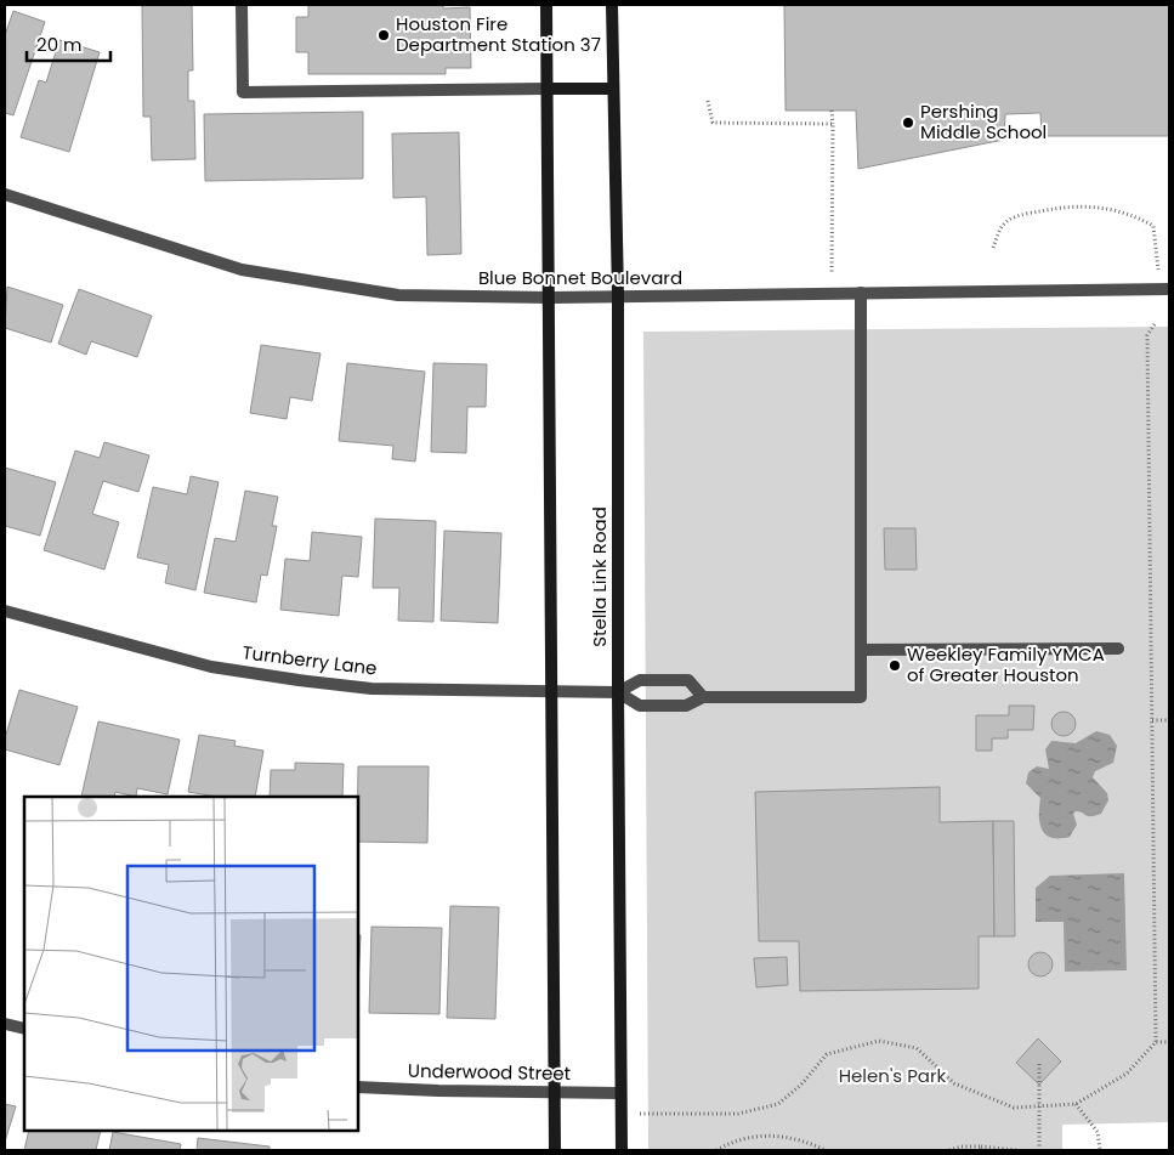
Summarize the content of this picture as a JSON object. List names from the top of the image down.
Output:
{
  "streets": {
    "main road": ["Stella Link Road"],
    "street": ["Blue Bonnet Boulevard", "Turnberry Lane", "Underwood Street"]
  },
  "crossings": [
    ["Blue Bonnet Boulevard", "Stella Link Road"],
    ["Stella Link Road", "Turnberry Lane"],
    ["Stella Link Road", "Underwood Street"]
  ],
  "parks": ["Helen's Park"],
  "places": ["Houston Fire Department Station 37", "Pershing Middle School", "Weekley Family YMCA of Greater Houston"],
  "scale_bar": "20 m"
}
